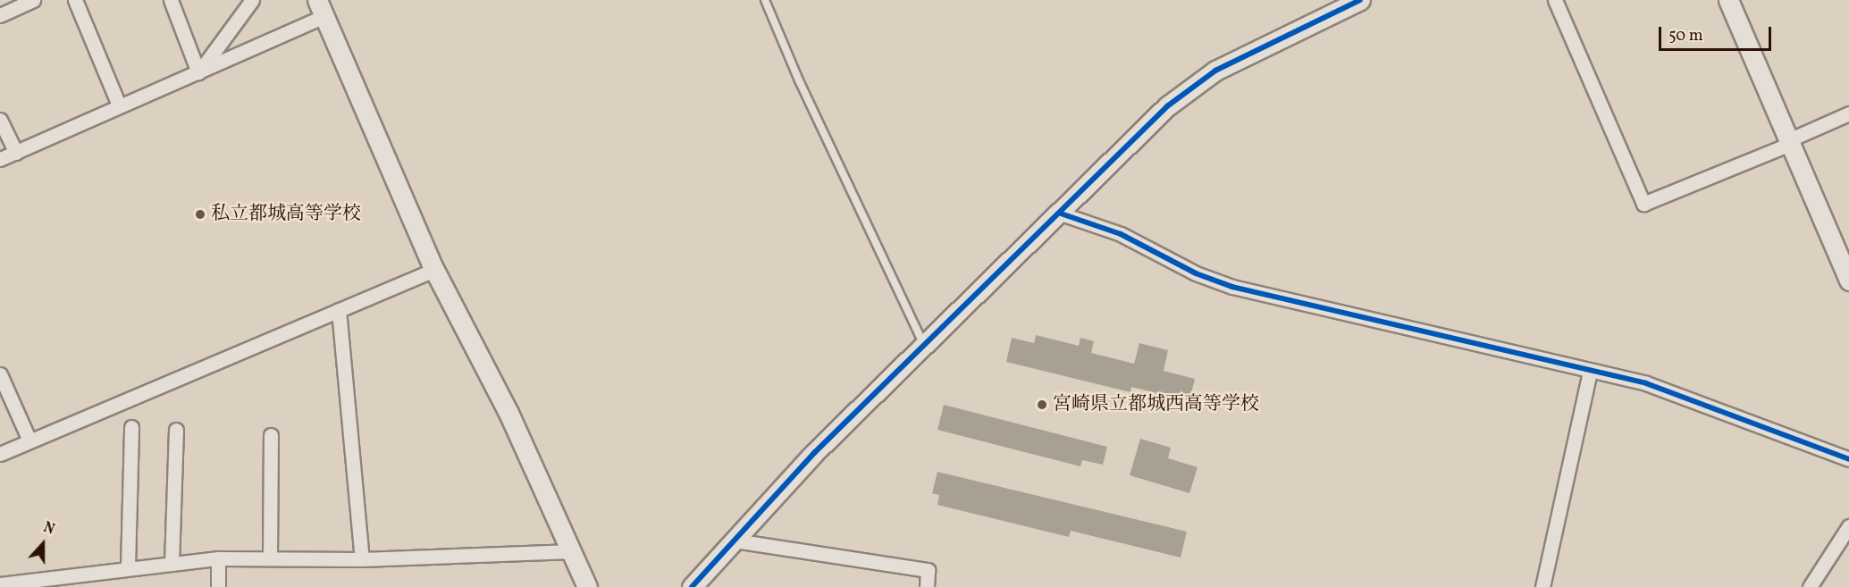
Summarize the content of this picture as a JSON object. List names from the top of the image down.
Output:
{
  "places": ["私立都城高等学校", "宮崎県立都城西高等学校"],
  "scale_bar": "50 m",
  "north": "top"
}
